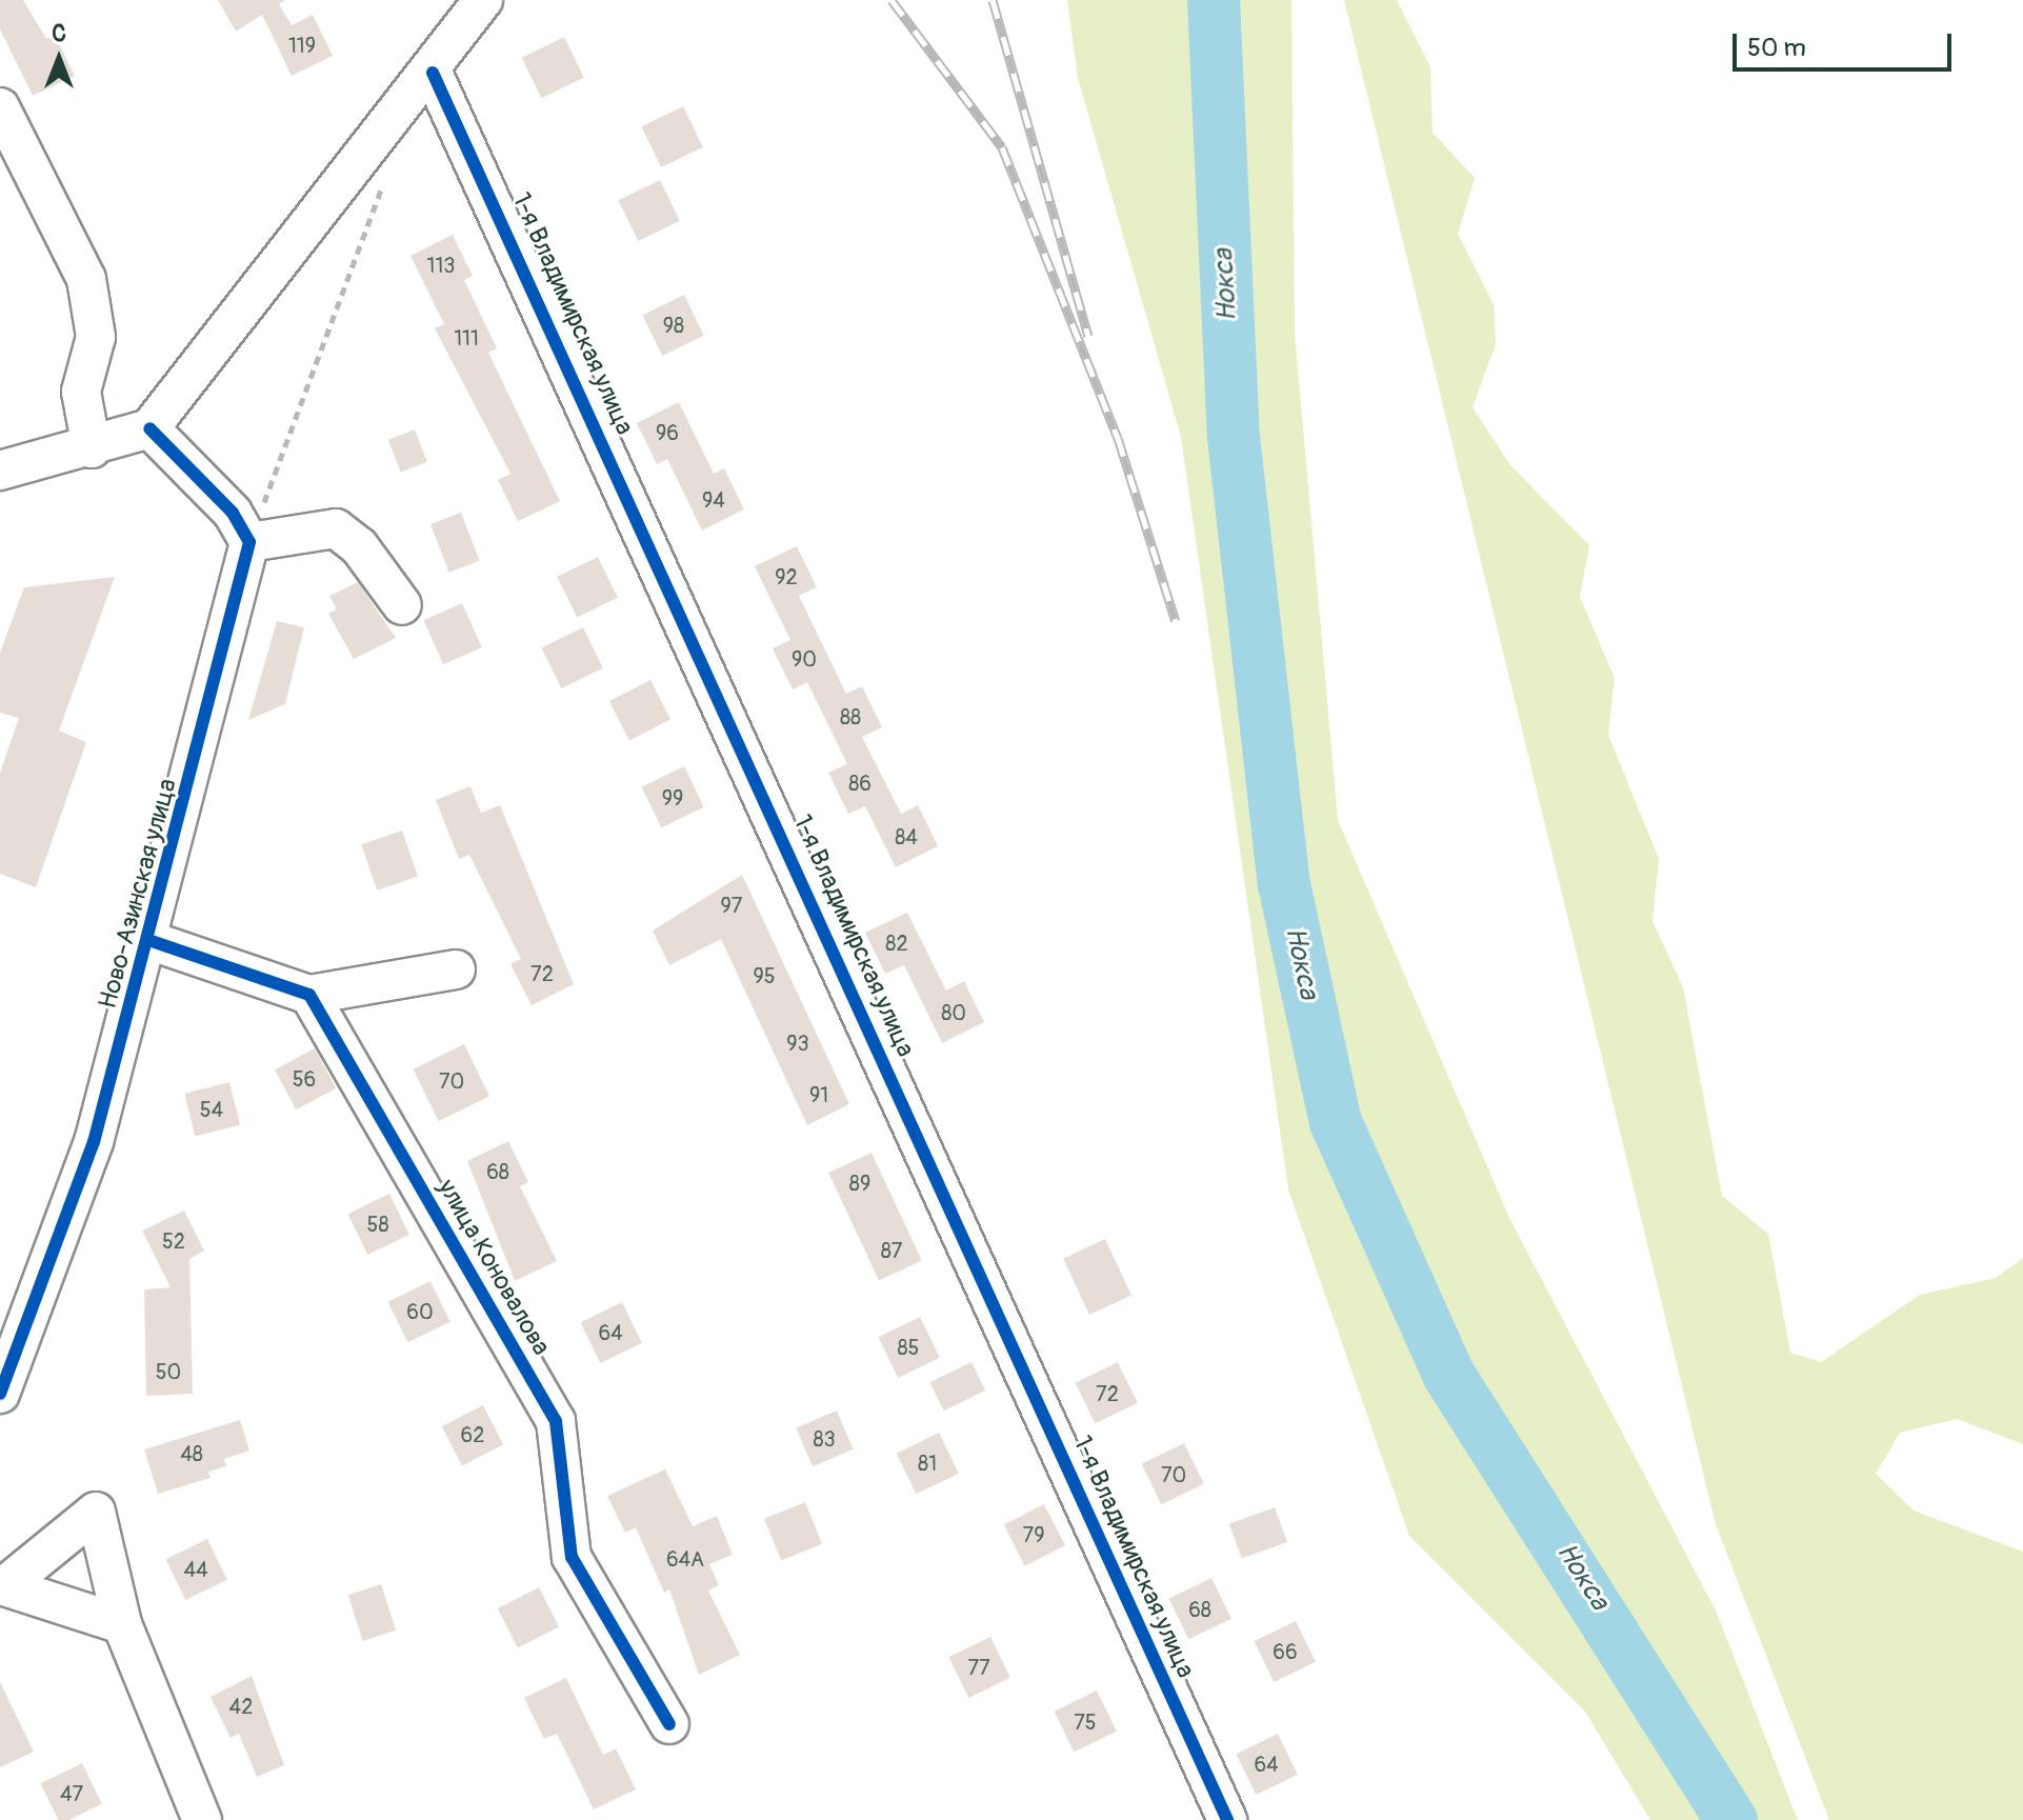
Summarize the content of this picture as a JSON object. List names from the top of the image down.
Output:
{
  "streets": {
    "street": ["1-я Владимирская улица", "Ново-Азинская улица", "улица Коновалова"]
  },
  "water": ["Нокса"],
  "house_numbers": [
    "119",
    "113",
    "98",
    "111",
    "96",
    "94",
    "92",
    "90",
    "88",
    "86",
    "99",
    "84",
    "97",
    "82",
    "72",
    "95",
    "80",
    "93",
    "56",
    "70",
    "91",
    "54",
    "68",
    "89",
    "58",
    "52",
    "87",
    "60",
    "64",
    "85",
    "50",
    "72",
    "62",
    "83",
    "48",
    "81",
    "70",
    "79",
    "64А",
    "44",
    "68",
    "66",
    "77",
    "42",
    "75",
    "64",
    "47"
  ],
  "scale_bar": "50 m",
  "north": "top"
}
